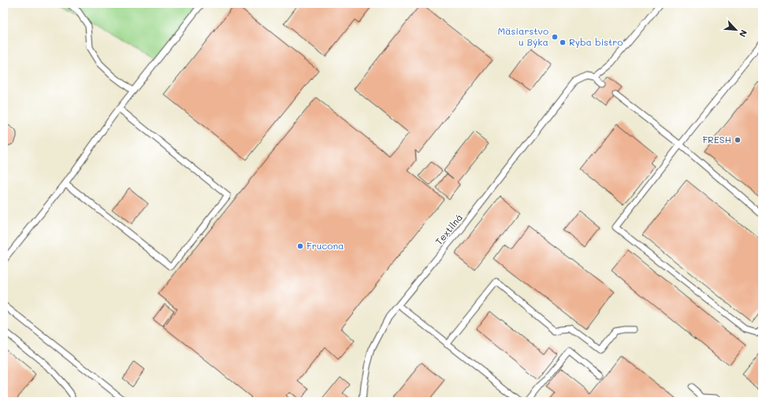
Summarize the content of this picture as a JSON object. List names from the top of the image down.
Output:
{
  "streets": {
    "lane": ["Textilná"]
  },
  "places": [
    "Mäsiarstvo u Býka",
    "Ryba bistro",
    "FRESH",
    "Frucona"
  ],
  "north": "bottom right"
}
